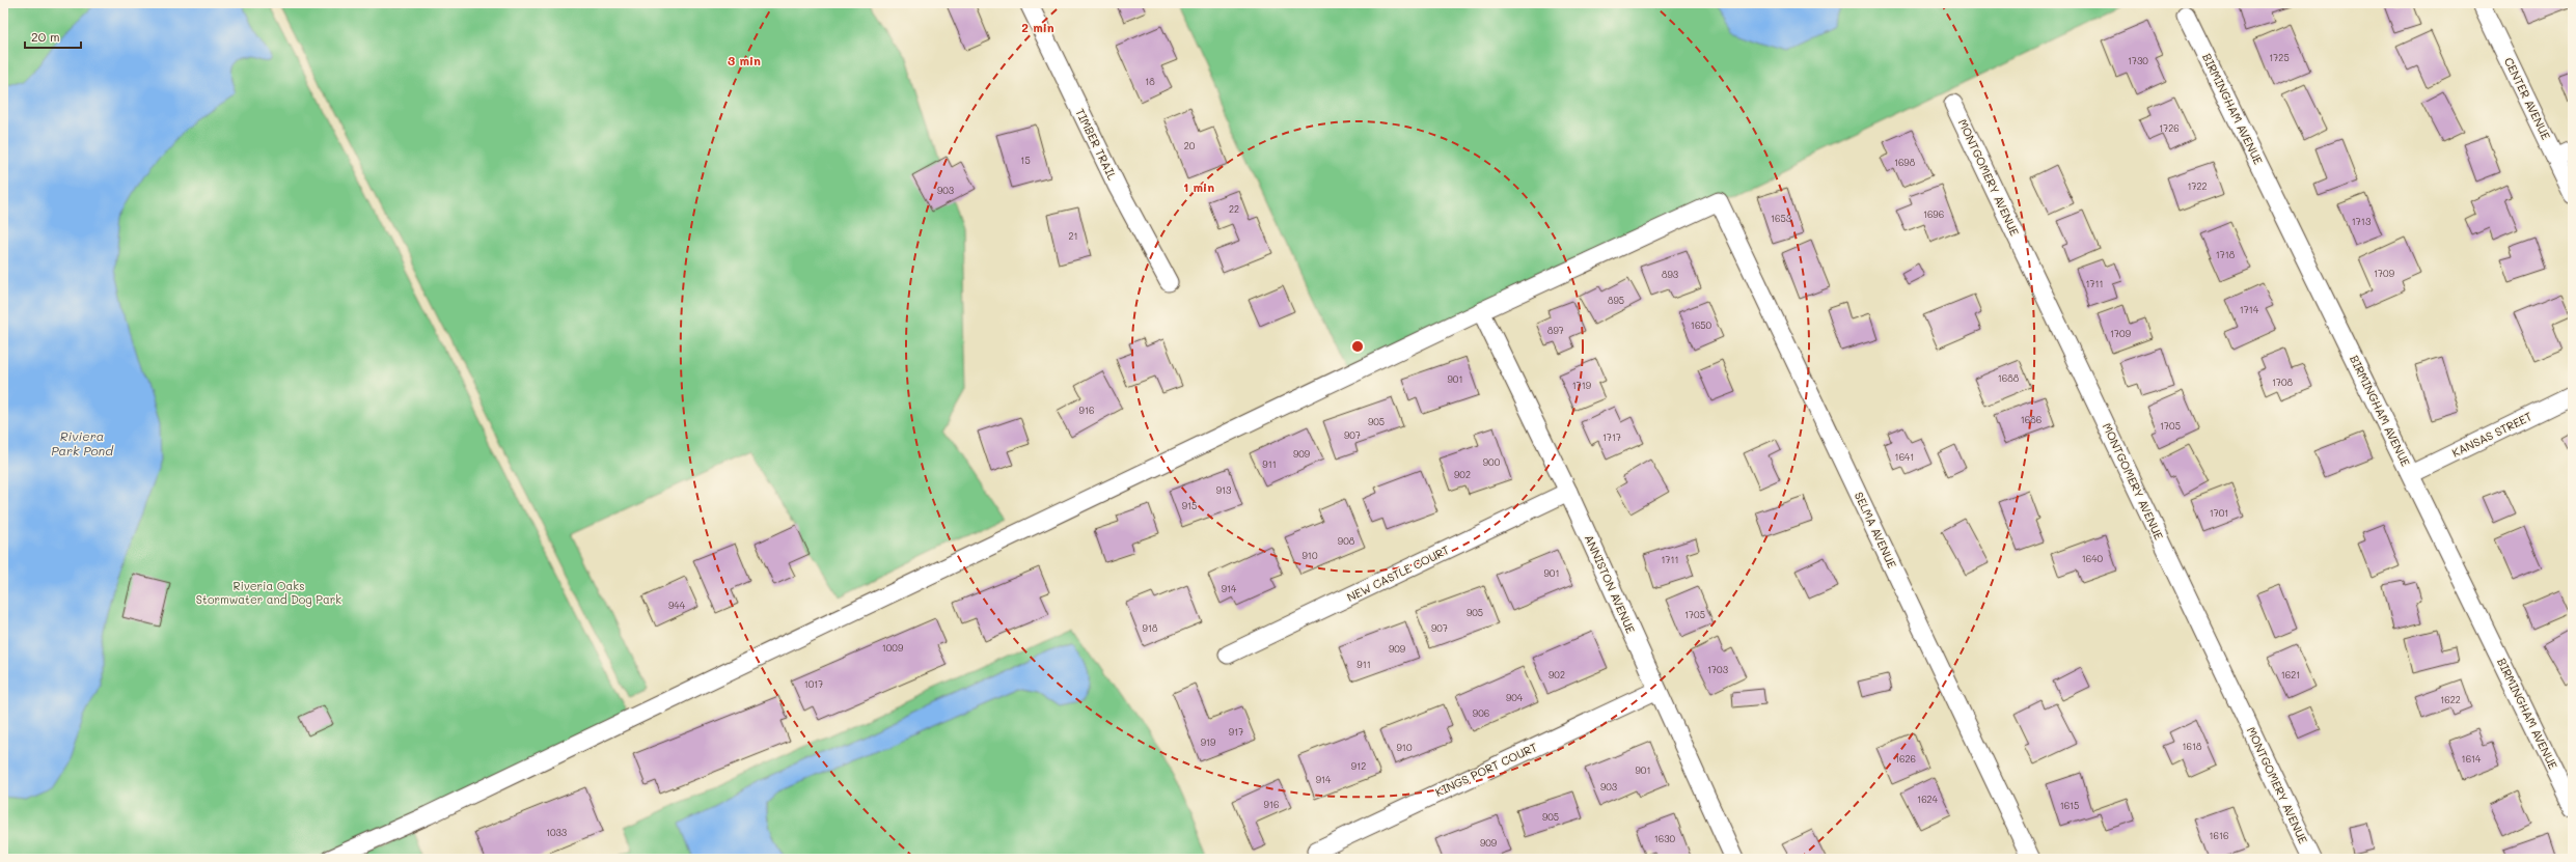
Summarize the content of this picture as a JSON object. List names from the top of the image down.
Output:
{
  "streets": {
    "street": [
      "CENTER AVENUE",
      "BIRMINGHAM AVENUE",
      "TIMBER TRAIL",
      "MONTGOMERY AVENUE",
      "KANSAS STREET",
      "SELMA AVENUE",
      "NEW CASTLE COURT",
      "ANNISTON AVENUE",
      "KINGS PORT COURT"
    ]
  },
  "crossings": [
    ["BIRMINGHAM AVENUE", "KANSAS STREET"],
    ["SELMA AVENUE", "ANNISTON AVENUE"],
    ["NEW CASTLE COURT", "ANNISTON AVENUE"],
    ["ANNISTON AVENUE", "KINGS PORT COURT"]
  ],
  "water": ["Riviera Park Pond"],
  "parks": ["Riveria Oaks Stormwater and Dog Park"],
  "house_numbers": [
    "1725",
    "1730",
    "18",
    "1726",
    "20",
    "15",
    "1698",
    "1722",
    "903",
    "22",
    "1696",
    "1653",
    "1713",
    "21",
    "1718",
    "1709",
    "893",
    "1711",
    "895",
    "1714",
    "1650",
    "897",
    "1709",
    "1688",
    "901",
    "1708",
    "1719",
    "916",
    "1686",
    "905",
    "1705",
    "907",
    "1717",
    "909",
    "1641",
    "900",
    "911",
    "902",
    "913",
    "915",
    "1701",
    "908",
    "910",
    "1640",
    "1711",
    "901",
    "914",
    "944",
    "905",
    "1705",
    "918",
    "907",
    "1009",
    "909",
    "911",
    "1703",
    "902",
    "1621",
    "1017",
    "904",
    "1622",
    "906",
    "917",
    "919",
    "1618",
    "910",
    "1626",
    "1614",
    "912",
    "901",
    "914",
    "903",
    "1624",
    "916",
    "1615",
    "905",
    "1033",
    "1616",
    "1630",
    "909"
  ],
  "scale_bar": "20 m",
  "rings": ["2 min", "3 min", "1 min"]
}
